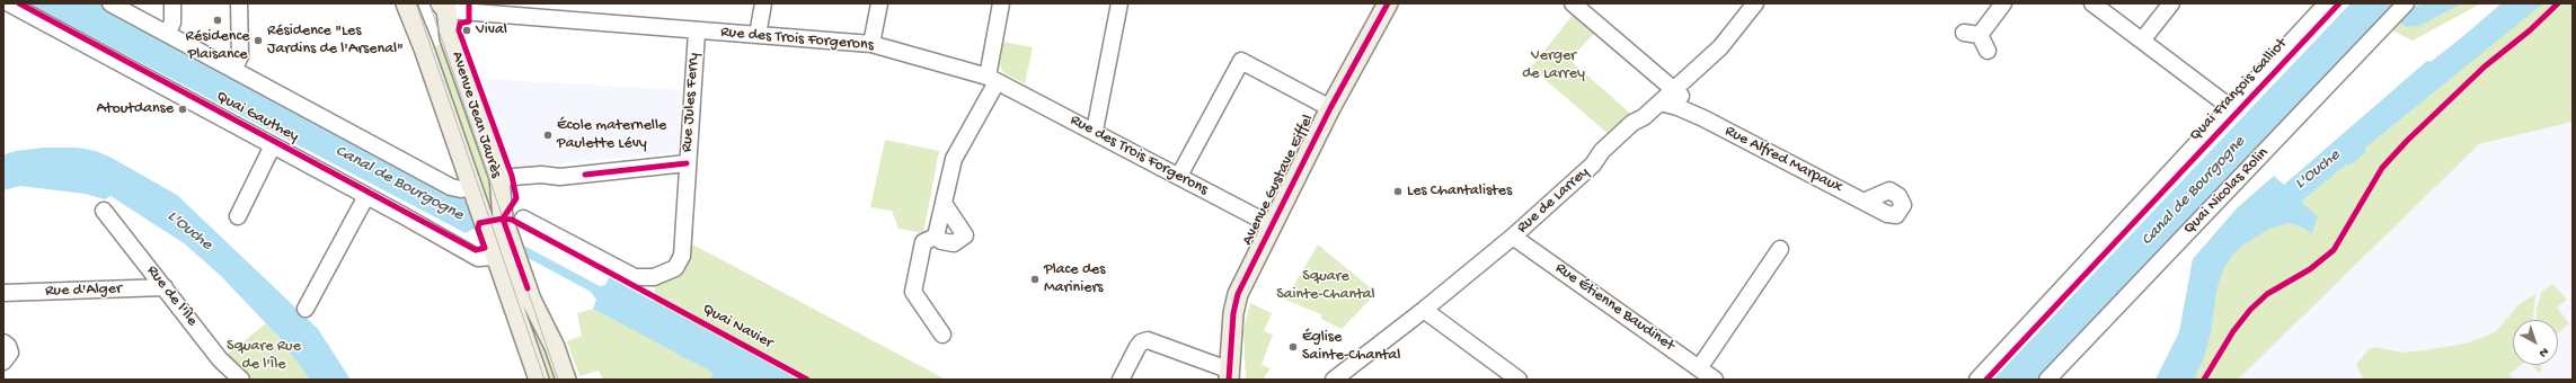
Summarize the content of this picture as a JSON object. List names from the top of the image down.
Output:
{
  "streets": {
    "main road": ["Avenue Jean Jaurès", "Avenue Gustave Eiffel"],
    "street": [
      "Rue des Trois Forgerons",
      "Quai François Galliot",
      "Rue Jules Ferry",
      "Quai Gauthey",
      "Rue Alfred Marpaux",
      "Quai Nicolas Rolin",
      "Rue de Larrey",
      "Rue d'Alger",
      "Rue de l'Île",
      "Rue Étienne Baudinet"
    ],
    "cycle path": ["Quai Navier"]
  },
  "crossings": [
    ["Rue des Trois Forgerons", "Rue Jules Ferry"],
    ["Rue des Trois Forgerons", "Avenue Jean Jaurès"],
    ["Rue des Trois Forgerons", "Avenue Gustave Eiffel"],
    ["Avenue Jean Jaurès", "Quai Gauthey"],
    ["Rue Alfred Marpaux", "Rue de Larrey"],
    ["Rue de Larrey", "Rue Étienne Baudinet"],
    ["Rue d'Alger", "Rue de l'Île"]
  ],
  "water": ["L'Ouche", "Canal de Bourgogne"],
  "parks": ["Verger de Larrey", "Square Sainte-Chantal", "Square Rue de l'Île"],
  "places": [
    "Résidence Plaisance",
    "Vival",
    "Résidence \"Les Jardins de l'Arsenal\"",
    "Atoutdanse",
    "École maternelle Paulette Lévy",
    "Les Chantalistes",
    "Place des Mariniers",
    "Église Sainte-Chantal"
  ],
  "north": "bottom right"
}
